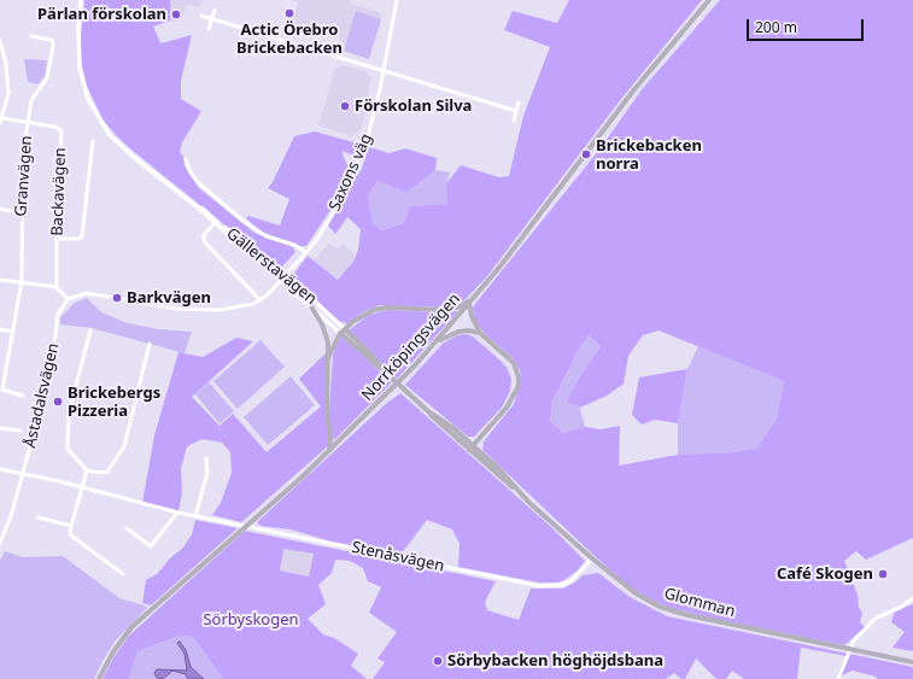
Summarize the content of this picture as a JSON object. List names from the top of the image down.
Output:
{
  "streets": {
    "main road": ["Norrköpingsvägen", "Glomman"],
    "street": [
      "Saxons väg",
      "Granvägen",
      "Backavägen",
      "Gällerstavägen",
      "Åstadalsvägen",
      "Stenåsvägen"
    ]
  },
  "crossings": [
    ["Saxons väg", "Gällerstavägen"],
    ["Granvägen", "Backavägen"],
    ["Gällerstavägen", "Glomman"],
    ["Åstadalsvägen", "Stenåsvägen"],
    ["Stenåsvägen", "Glomman"]
  ],
  "parks": ["Sörbyskogen"],
  "places": [
    "Actic Örebro Brickebacken",
    "Pärlan förskolan",
    "Förskolan Silva",
    "Brickebacken norra",
    "Barkvägen",
    "Brickebergs Pizzeria",
    "Café Skogen",
    "Sörbybacken höghöjdsbana"
  ],
  "scale_bar": "200 m"
}
